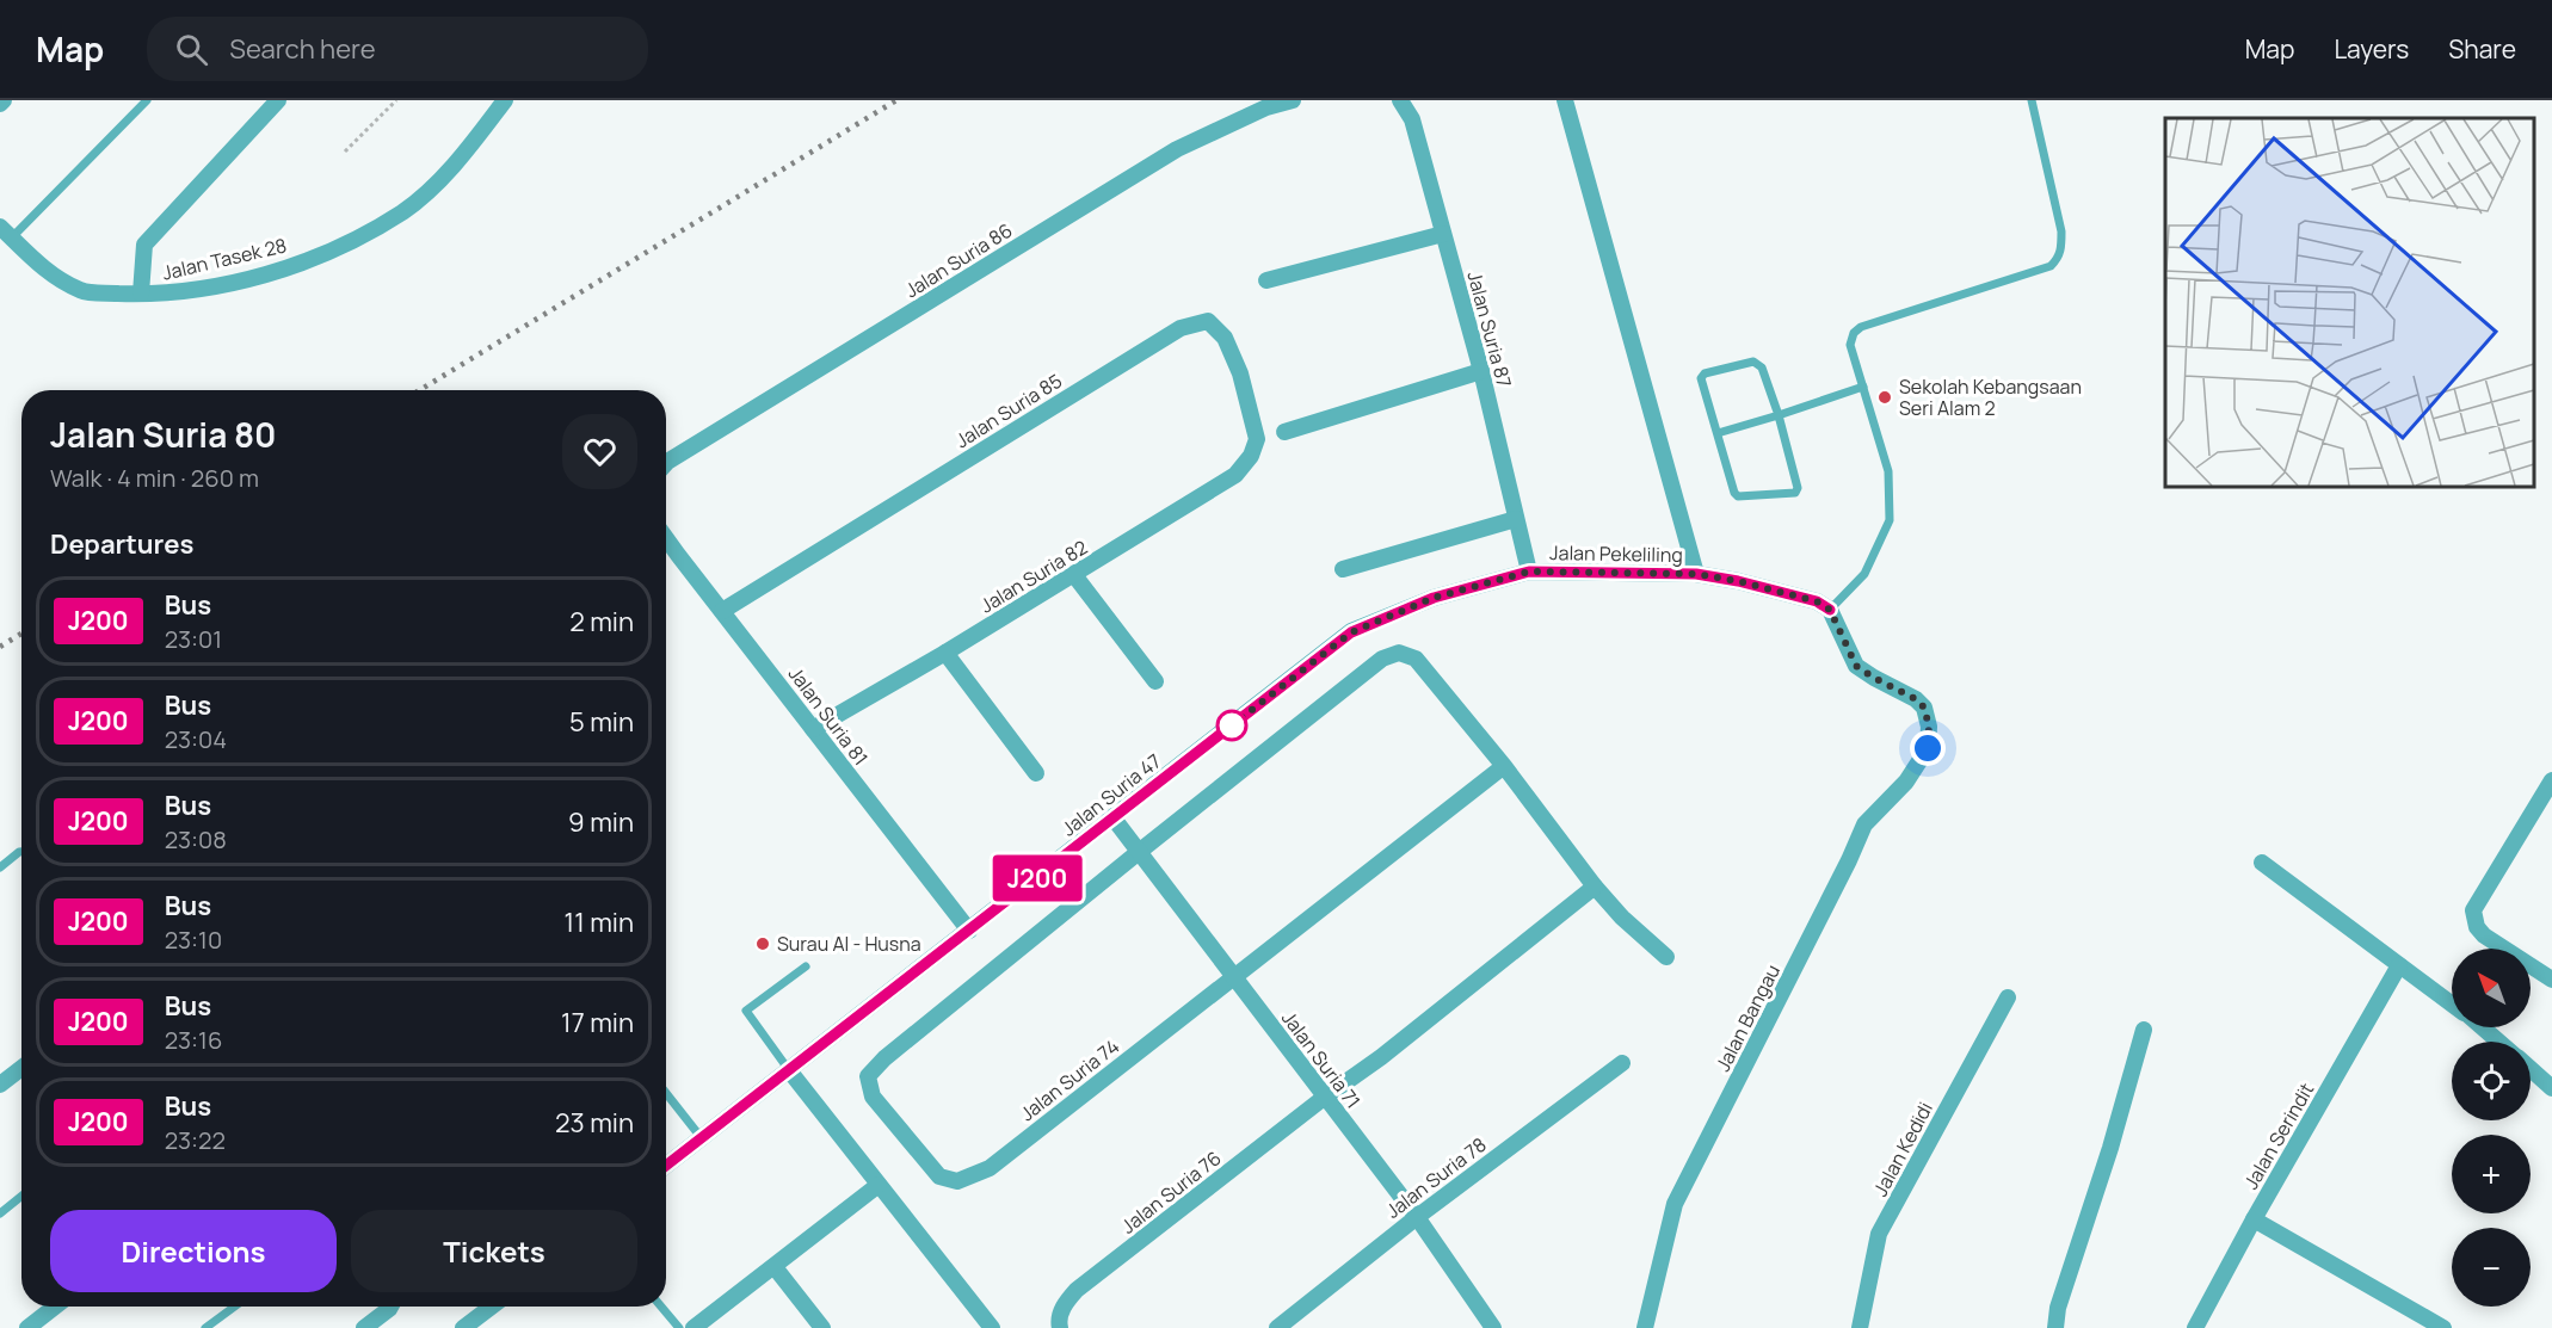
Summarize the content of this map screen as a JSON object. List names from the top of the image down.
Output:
{
  "streets": {
    "street": [
      "Jalan Tasek 28",
      "Jalan Suria 86",
      "Jalan Suria 87",
      "Jalan Suria 85",
      "Jalan Pekeliling",
      "Jalan Suria 82",
      "Jalan Suria 81",
      "Jalan Suria 47",
      "Jalan Bangau",
      "Jalan Suria 71",
      "Jalan Suria 74",
      "Jalan Serindit",
      "Jalan Kedidi",
      "Jalan Suria 78",
      "Jalan Suria 76"
    ]
  },
  "crossings": [
    ["Jalan Suria 87", "Jalan Pekeliling"],
    ["Jalan Suria 85", "Jalan Suria 82"],
    ["Jalan Suria 85", "Jalan Suria 81"],
    ["Jalan Pekeliling", "Jalan Suria 47"],
    ["Jalan Pekeliling", "Jalan Bangau"],
    ["Jalan Suria 82", "Jalan Suria 81"],
    ["Jalan Suria 81", "Jalan Suria 47"],
    ["Jalan Suria 47", "Jalan Suria 71"],
    ["Jalan Suria 71", "Jalan Suria 74"],
    ["Jalan Suria 71", "Jalan Suria 78"],
    ["Jalan Suria 71", "Jalan Suria 76"]
  ],
  "places": ["Sekolah Kebangsaan Seri Alam 2", "Surau Al - Husna"],
  "lines": ["bus line J200"],
  "north": "top left",
  "page": {
    "header": "Map",
    "search": "Search here",
    "nav": ["Map", "Layers", "Share"],
    "on_map": "J200",
    "heading": [
      ["Jalan Suria 80", "Walk · 4 min · 260 m"],
      "Departures"
    ],
    "list": [
      {
        "mark": "J200",
        "name": "Bus",
        "note": "23:01",
        "value": "2 min"
      },
      {
        "mark": "J200",
        "name": "Bus",
        "note": "23:04",
        "value": "5 min"
      },
      {
        "mark": "J200",
        "name": "Bus",
        "note": "23:08",
        "value": "9 min"
      },
      {
        "mark": "J200",
        "name": "Bus",
        "note": "23:10",
        "value": "11 min"
      },
      {
        "mark": "J200",
        "name": "Bus",
        "note": "23:16",
        "value": "17 min"
      },
      {
        "mark": "J200",
        "name": "Bus",
        "note": "23:22",
        "value": "23 min"
      }
    ],
    "map_buttons": ["+", "−"],
    "buttons": ["Directions", "Tickets"]
  }
}
